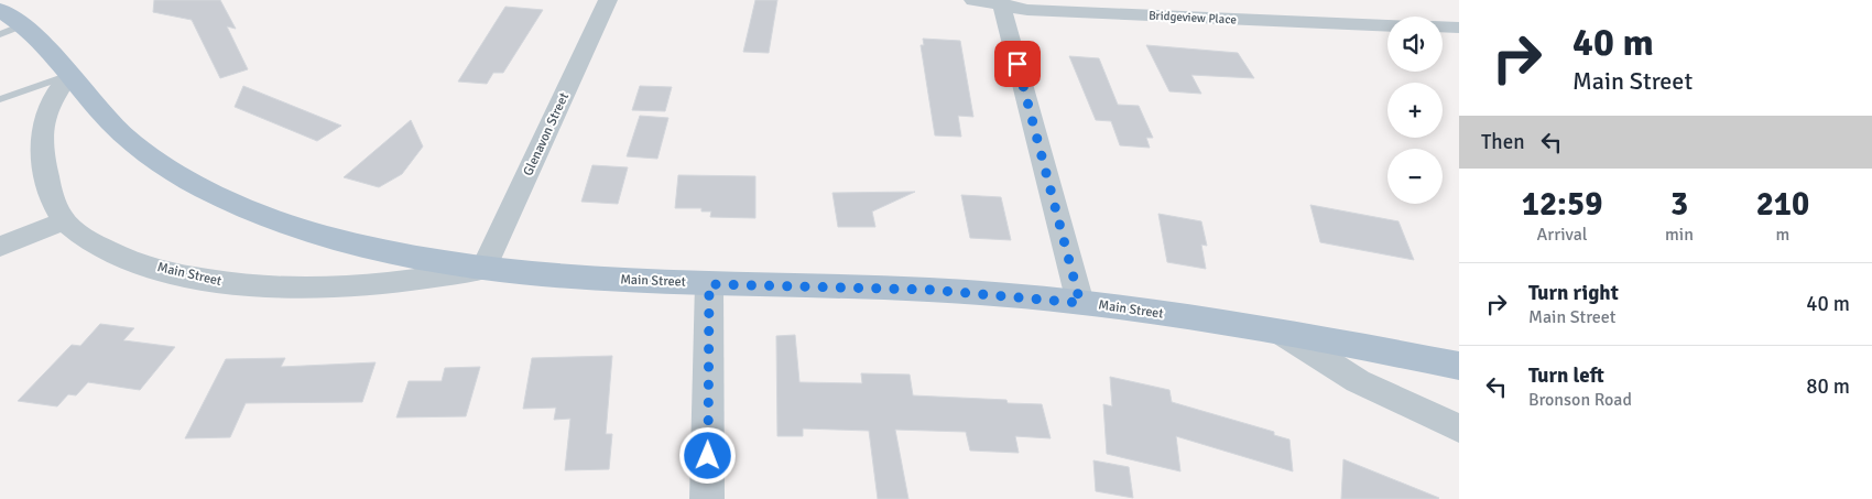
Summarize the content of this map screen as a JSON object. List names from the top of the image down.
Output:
{
  "streets": {
    "main road": ["Main Street"],
    "street": ["Bridgeview Place", "Glenavon Street"]
  },
  "crossings": [
    ["Glenavon Street", "Main Street"]
  ],
  "page": {
    "turn": ["40 m", "Main Street"],
    "map_buttons": ["+", "−"],
    "then": "Then",
    "eta": [
      "12:59",
      "Arrival",
      "3",
      "min",
      "210",
      "m"
    ],
    "list": [
      {
        "name": "Turn right",
        "note": "Main Street",
        "value": "40 m"
      },
      {
        "name": "Turn left",
        "note": "Bronson Road",
        "value": "80 m"
      }
    ]
  }
}
